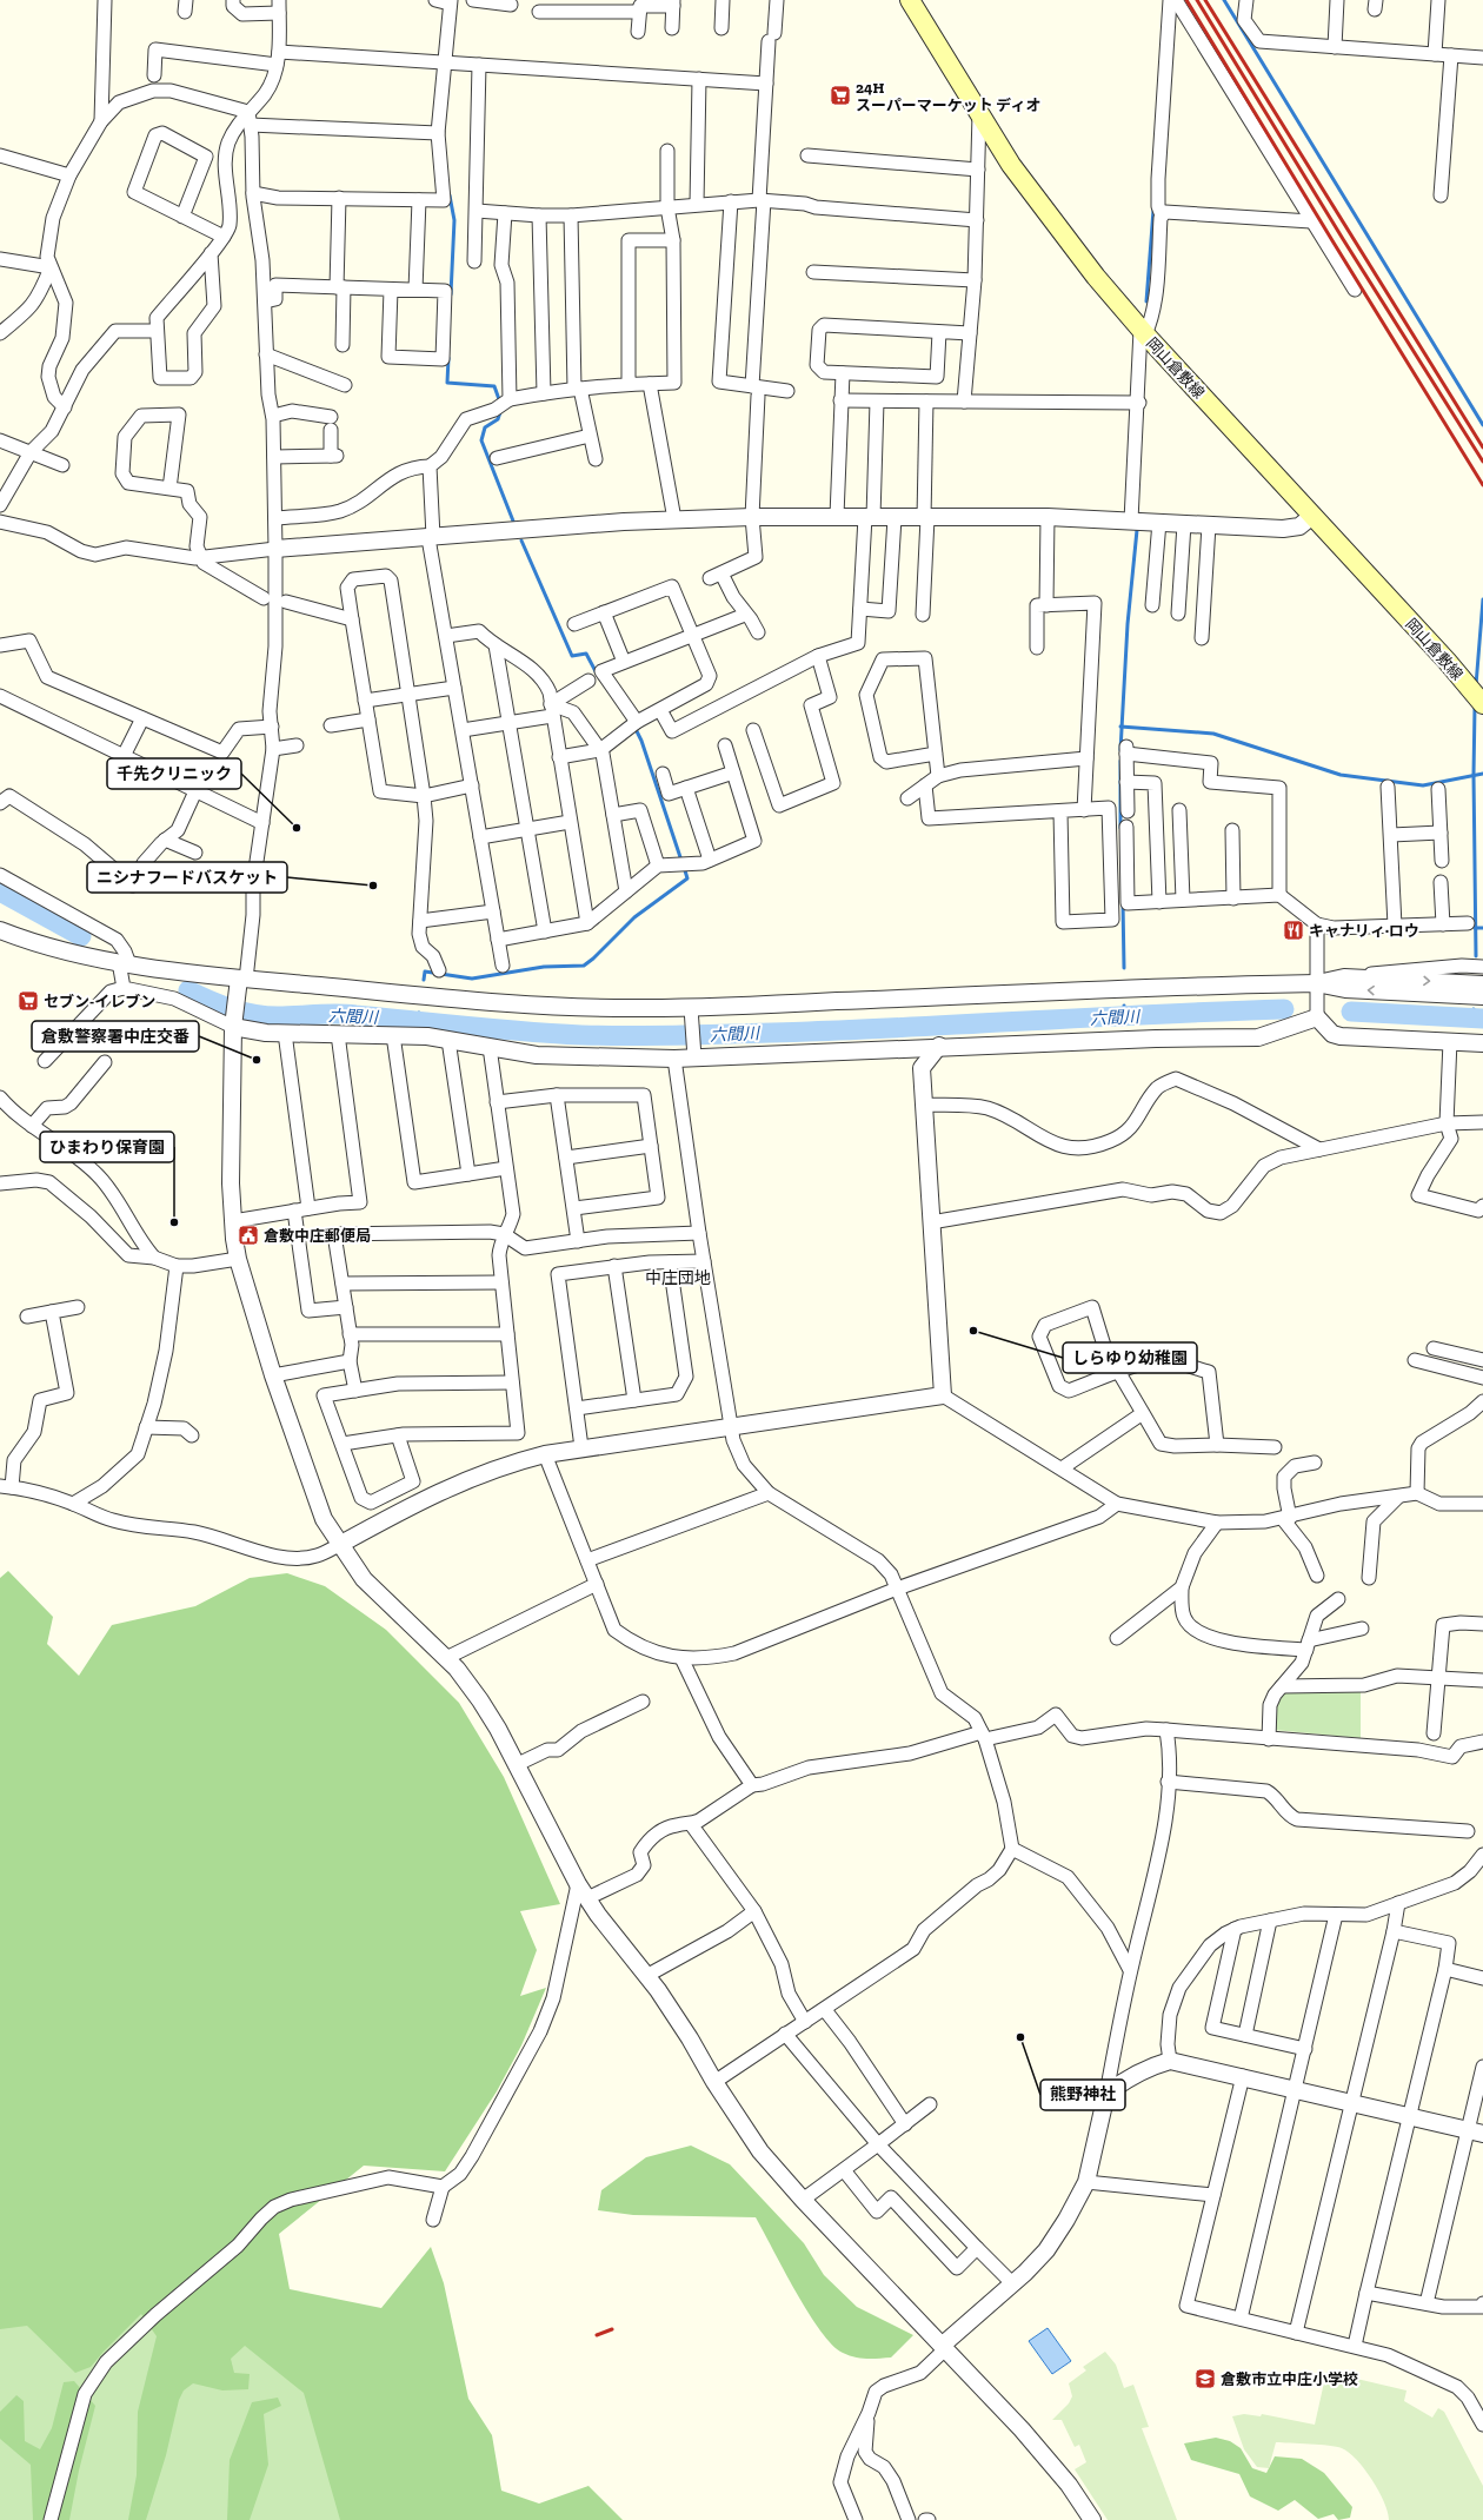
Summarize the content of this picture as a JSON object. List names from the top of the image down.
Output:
{
  "streets": {
    "main road": ["岡山倉敷線"]
  },
  "districts": ["中庄団地"],
  "water": ["六間川"],
  "places": {
    "supermarket": ["24H スーパーマーケット ディオ", "セブン-イレブン"],
    "other": [
      "千先クリニック",
      "ニシナフードバスケット",
      "倉敷警察署中庄交番",
      "ひまわり保育園",
      "しらゆり幼稚園",
      "熊野神社"
    ],
    "restaurant": ["キャナリィ·ロウ"],
    "public building": ["倉敷中庄郵便局"],
    "school or university": ["倉敷市立中庄小学校"]
  }
}
